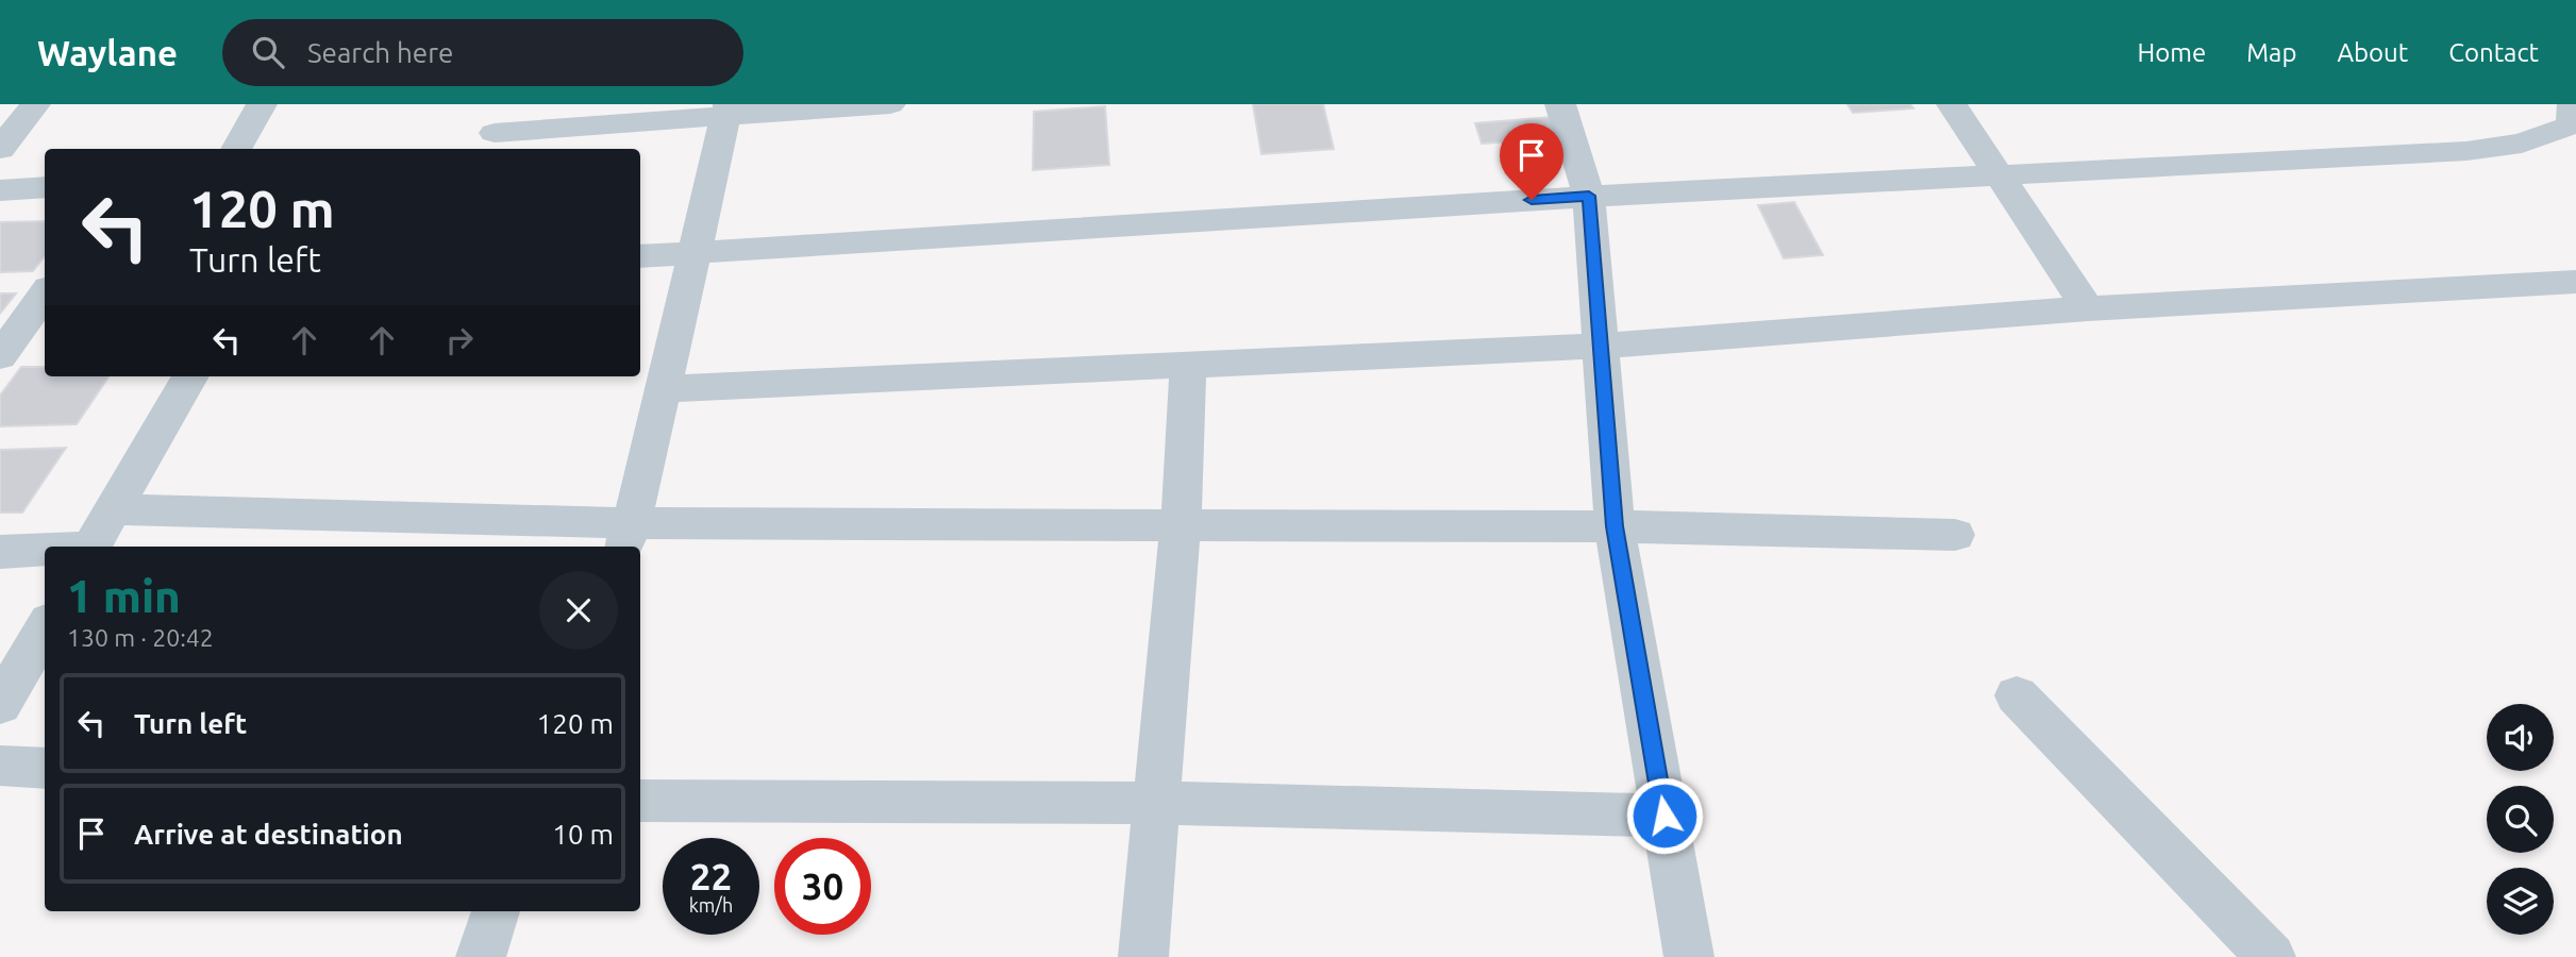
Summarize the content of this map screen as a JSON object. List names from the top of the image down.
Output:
{
  "page": {
    "header": "Waylane",
    "search": "Search here",
    "nav": [
      "Home",
      "Map",
      "About",
      "Contact"
    ],
    "turn": ["120 m", "Turn left"],
    "heading": ["1 min", "130 m · 20:42"],
    "list": [
      {
        "name": "Turn left",
        "value": "120 m"
      },
      {
        "name": "Arrive at destination",
        "value": "10 m"
      }
    ],
    "speed": "22 km/h",
    "limit": "30"
  }
}
